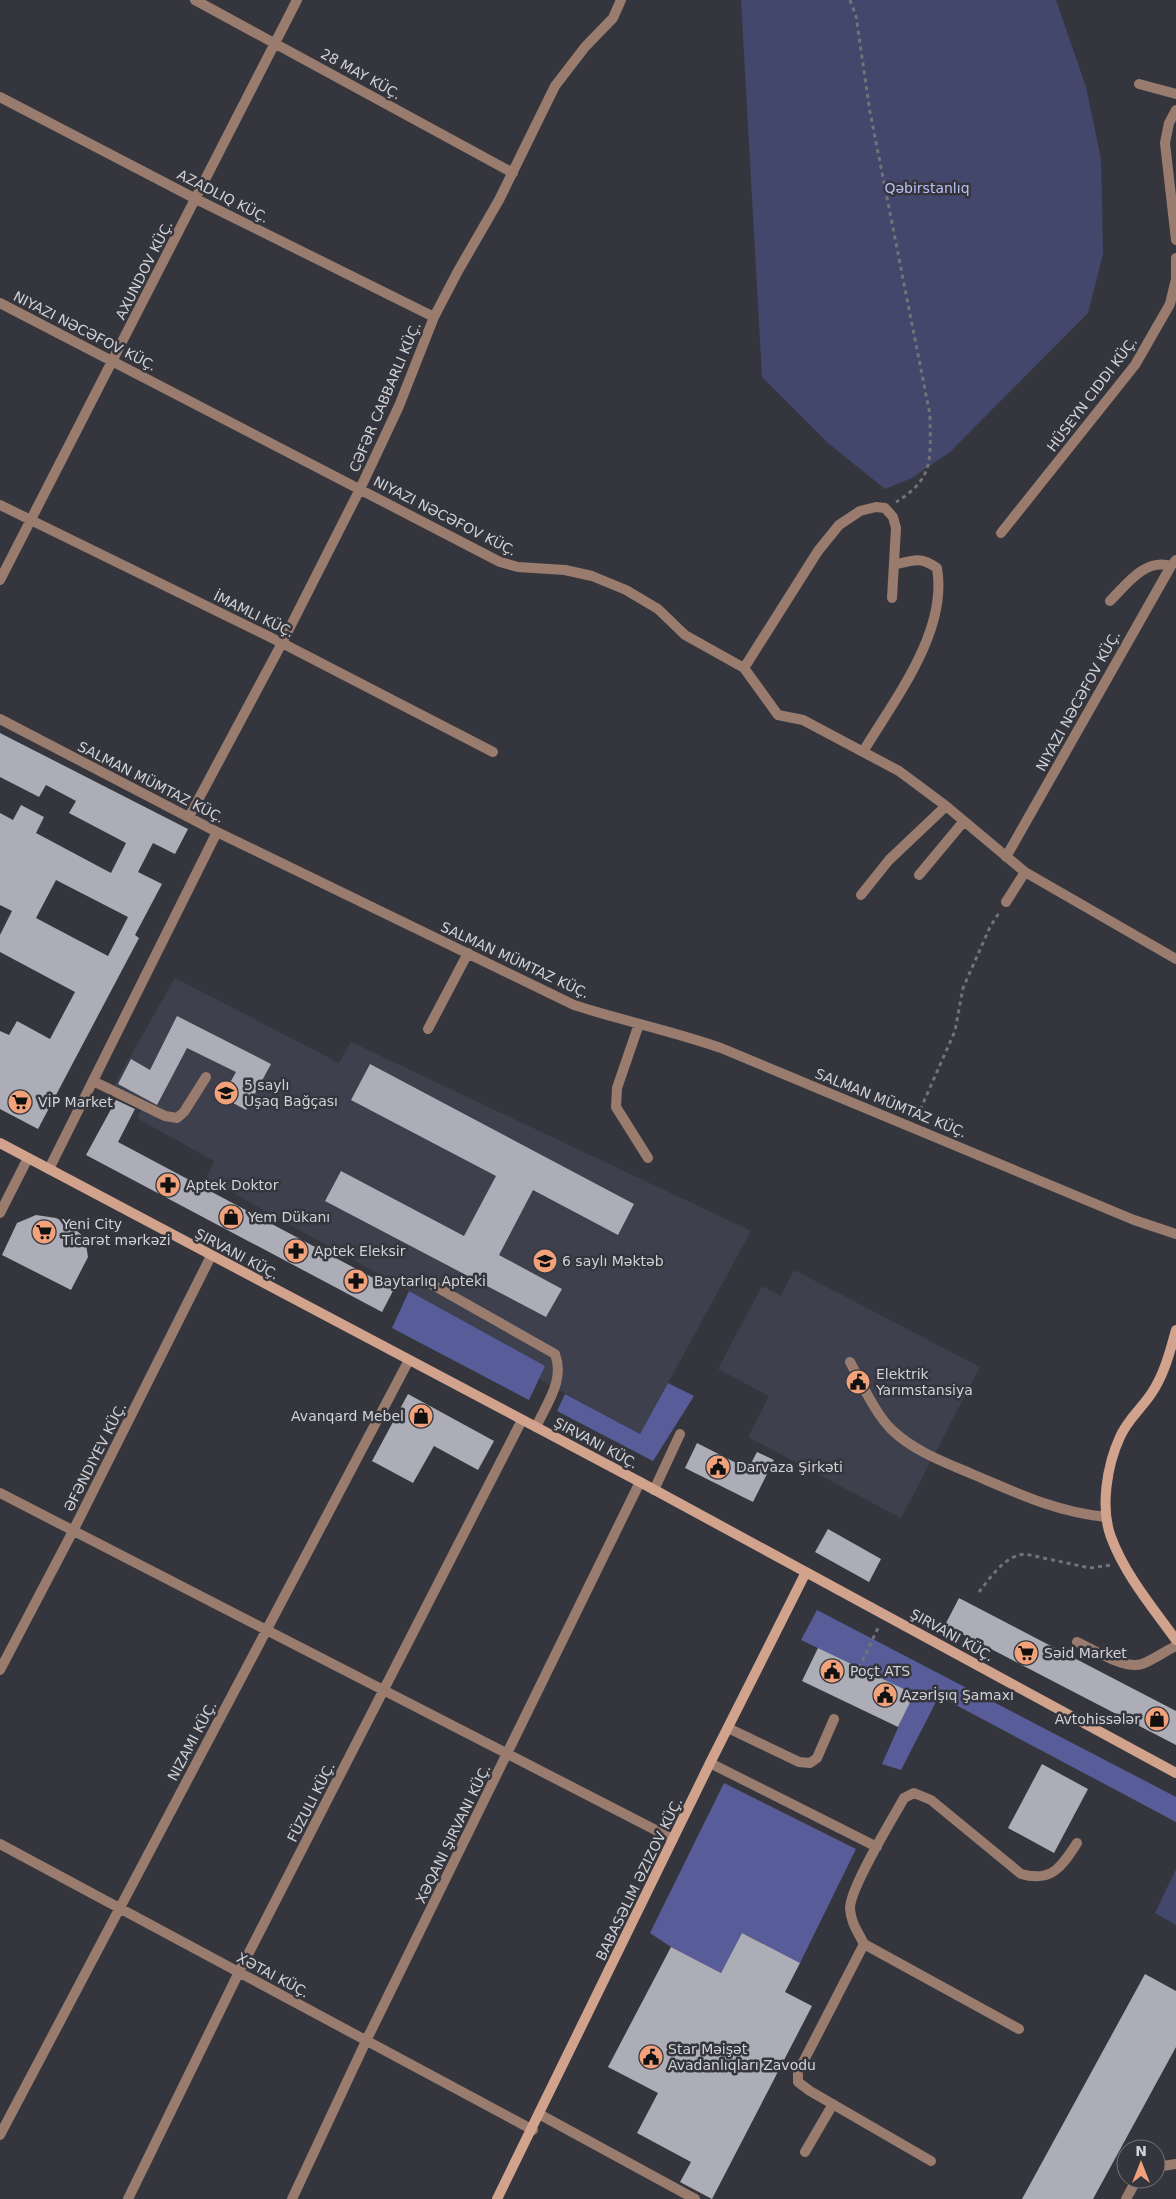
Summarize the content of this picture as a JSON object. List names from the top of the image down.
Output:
{
  "streets": {
    "main road": ["ŞIRVANI KÜÇ.", "BABASƏLIM ƏZIZOV KÜÇ."],
    "street": [
      "28 MAY KÜÇ.",
      "AXUNDOV KÜÇ.",
      "NIYAZI NƏCƏFOV KÜÇ.",
      "HÜSEYN CIDDI KÜÇ.",
      "SALMAN MÜMTAZ KÜÇ.",
      "ƏFƏNDIYEV KÜÇ.",
      "NIZAMI KÜÇ.",
      "FÜZULI KÜÇ.",
      "XƏQANI ŞIRVANI KÜÇ.",
      "XƏTAI KÜÇ."
    ]
  },
  "crossings": [
    ["28 MAY KÜÇ.", "AXUNDOV KÜÇ."],
    ["AXUNDOV KÜÇ.", "NIYAZI NƏCƏFOV KÜÇ."],
    ["ŞIRVANI KÜÇ.", "ƏFƏNDIYEV KÜÇ."],
    ["ŞIRVANI KÜÇ.", "NIZAMI KÜÇ."],
    ["ŞIRVANI KÜÇ.", "FÜZULI KÜÇ."],
    ["ŞIRVANI KÜÇ.", "XƏQANI ŞIRVANI KÜÇ."],
    ["ŞIRVANI KÜÇ.", "BABASƏLIM ƏZIZOV KÜÇ."],
    ["NIZAMI KÜÇ.", "XƏTAI KÜÇ."],
    ["FÜZULI KÜÇ.", "XƏTAI KÜÇ."],
    ["XƏQANI ŞIRVANI KÜÇ.", "XƏTAI KÜÇ."],
    ["BABASƏLIM ƏZIZOV KÜÇ.", "XƏTAI KÜÇ."]
  ],
  "parks": ["Qəbirstanlıq"],
  "places": {
    "school or university": ["5 saylı Uşaq Bağçası", "6 saylı Məktəb"],
    "supermarket": ["VİP Market", "Yeni City Ticarət mərkəzi", "Səid Market"],
    "pharmacy": ["Aptek Doktor", "Aptek Eleksir", "Baytarlıq Apteki"],
    "shop": ["Yem Dükanı", "Avanqard Mebel", "Avtohissələr"],
    "public building": [
      "Elektrik Yarımstansiya",
      "Darvaza Şirkəti",
      "Poçt ATS",
      "Azərİşıq Şamaxı",
      "Star Məişət Avadanlıqları Zavodu"
    ]
  },
  "north": "top"
}
